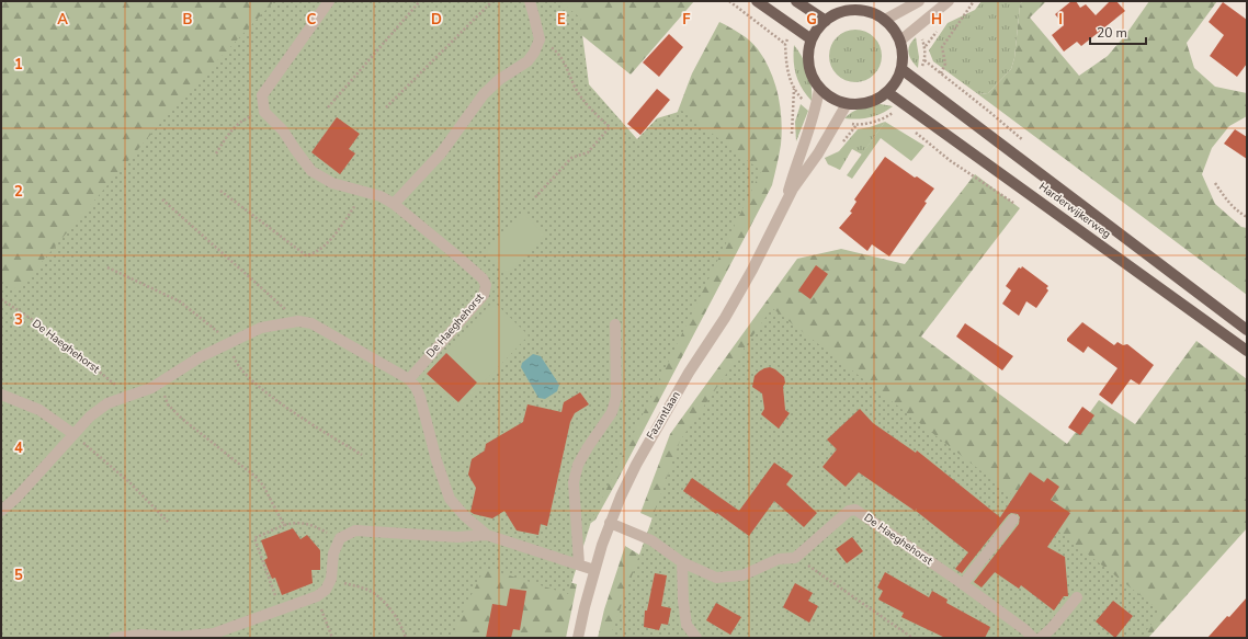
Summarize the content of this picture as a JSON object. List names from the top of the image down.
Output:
{
  "streets": {
    "main road": ["Harderwijkerweg"],
    "street": ["De Haeghehorst", "Fazantlaan"]
  },
  "crossings": [
    ["Harderwijkerweg", "Fazantlaan"],
    ["De Haeghehorst", "Fazantlaan"]
  ],
  "scale_bar": "20 m",
  "grid": {
    "columns": [
      "A",
      "B",
      "C",
      "D",
      "E",
      "F",
      "G",
      "H",
      "I"
    ],
    "rows": [
      "1",
      "2",
      "3",
      "4",
      "5"
    ]
  }
}
